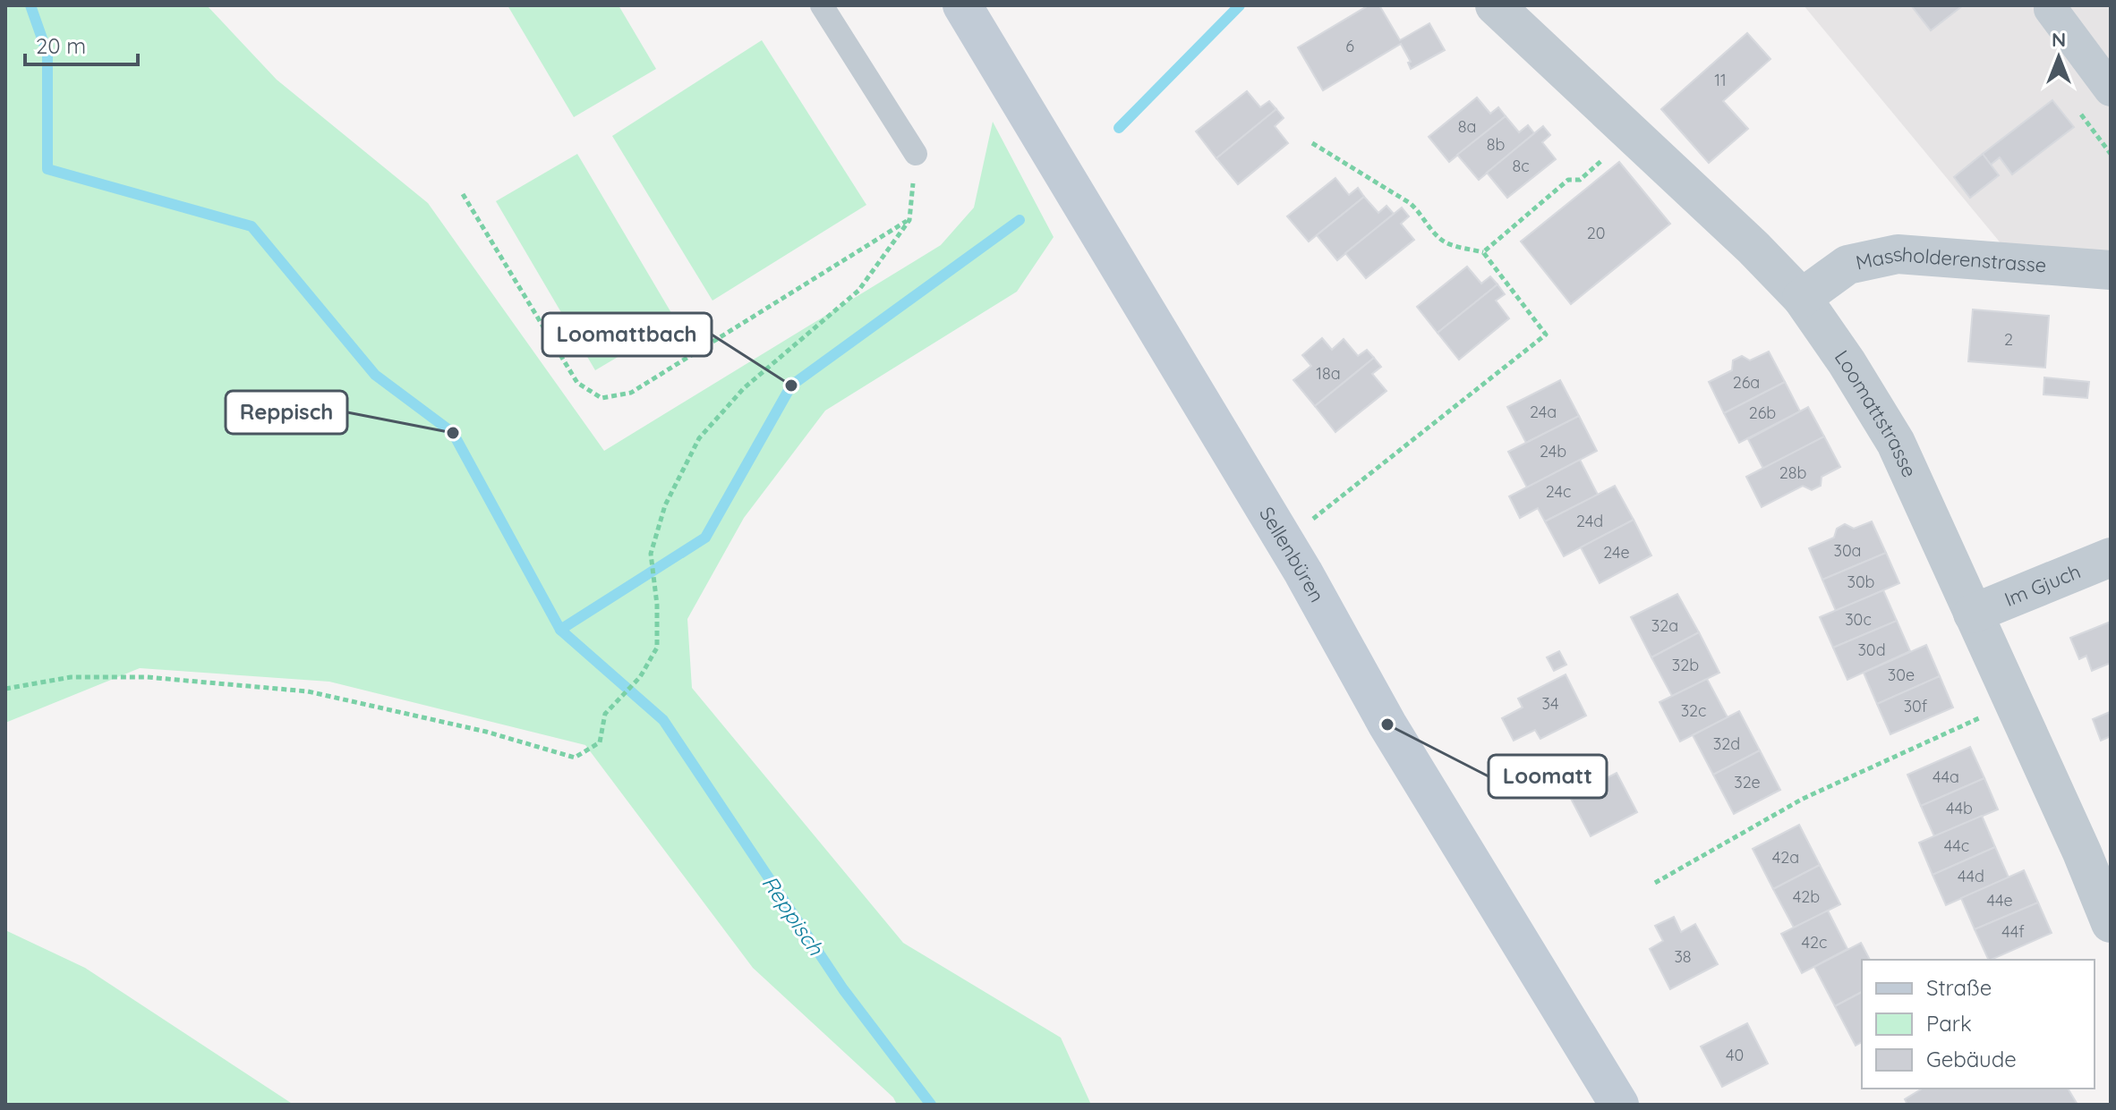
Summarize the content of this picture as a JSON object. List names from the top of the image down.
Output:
{
  "streets": {
    "main road": ["Sellenbüren"],
    "street": ["Massholderenstrasse", "Loomattstrasse", "Im Gjuch"]
  },
  "crossings": [
    ["Massholderenstrasse", "Loomattstrasse"],
    ["Loomattstrasse", "Im Gjuch"]
  ],
  "water": ["Reppisch"],
  "places": ["Loomattbach", "Reppisch", "Loomatt"],
  "house_numbers": [
    "6",
    "11",
    "8a",
    "8b",
    "8c",
    "20",
    "2",
    "18a",
    "26a",
    "24a",
    "26b",
    "24b",
    "28b",
    "24c",
    "24d",
    "30a",
    "24e",
    "30b",
    "30c",
    "32a",
    "30d",
    "32b",
    "30e",
    "34",
    "30f",
    "32c",
    "32d",
    "44a",
    "32e",
    "44b",
    "44c",
    "42a",
    "44d",
    "42b",
    "44e",
    "44f",
    "42c",
    "38",
    "40"
  ],
  "legend": ["Straße", "Park", "Gebäude"],
  "scale_bar": "20 m",
  "north": "top"
}
